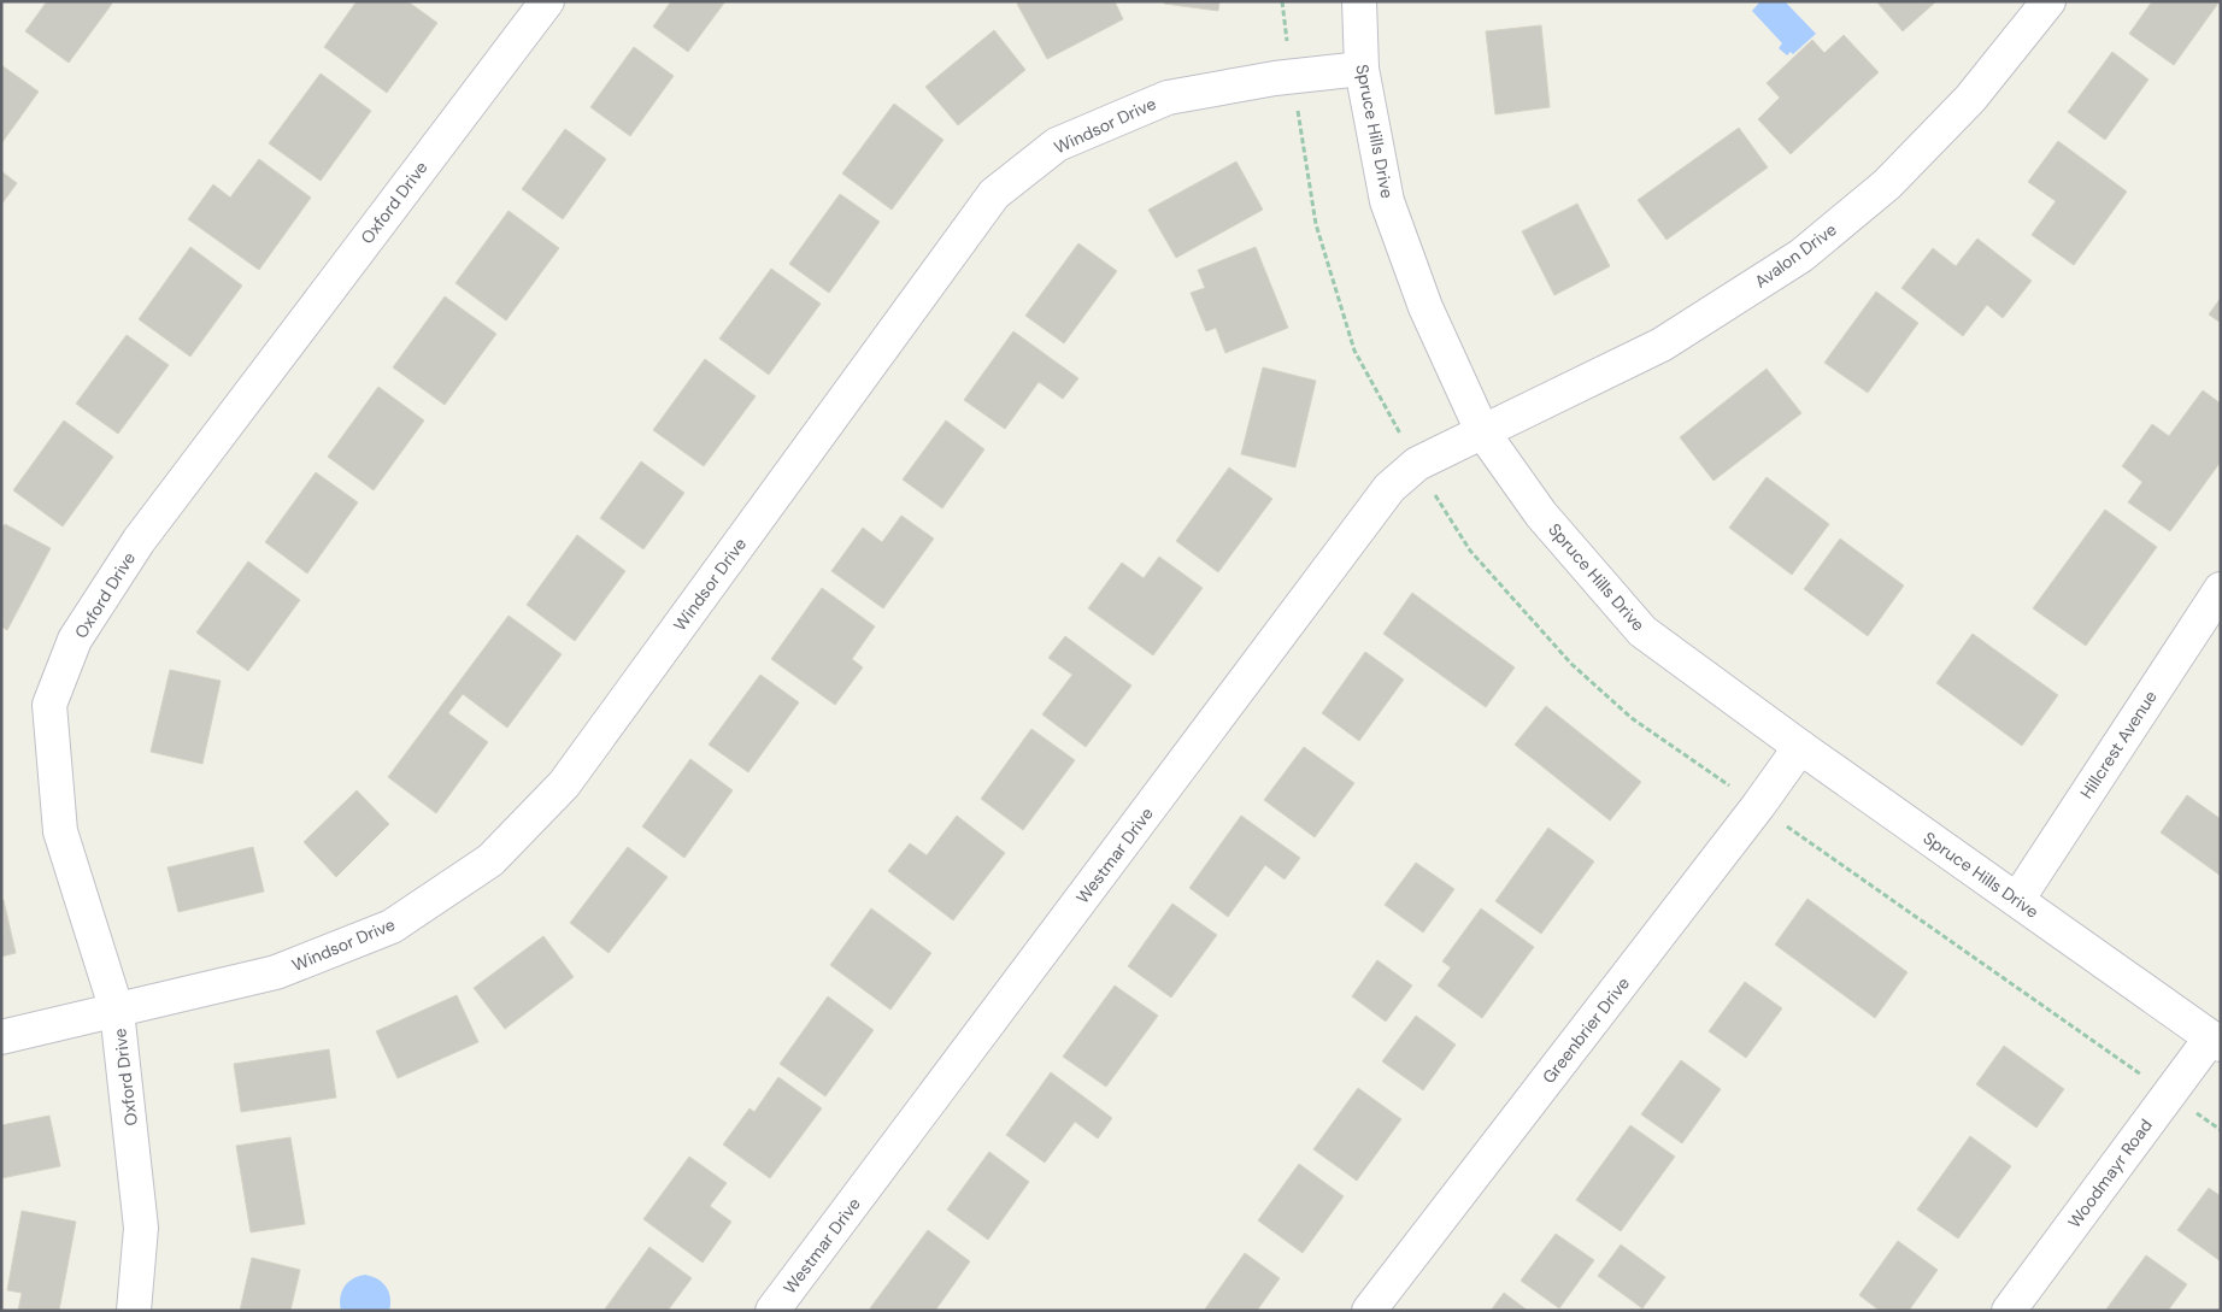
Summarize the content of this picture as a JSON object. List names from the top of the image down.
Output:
{
  "streets": {
    "street": [
      "Windsor Drive",
      "Spruce Hills Drive",
      "Oxford Drive",
      "Avalon Drive",
      "Hillcrest Avenue",
      "Westmar Drive",
      "Greenbrier Drive",
      "Woodmayr Road"
    ]
  },
  "crossings": [
    ["Windsor Drive", "Spruce Hills Drive"],
    ["Windsor Drive", "Oxford Drive"],
    ["Spruce Hills Drive", "Avalon Drive"],
    ["Spruce Hills Drive", "Hillcrest Avenue"],
    ["Spruce Hills Drive", "Westmar Drive"],
    ["Spruce Hills Drive", "Greenbrier Drive"],
    ["Spruce Hills Drive", "Woodmayr Road"],
    ["Avalon Drive", "Westmar Drive"]
  ]
}
